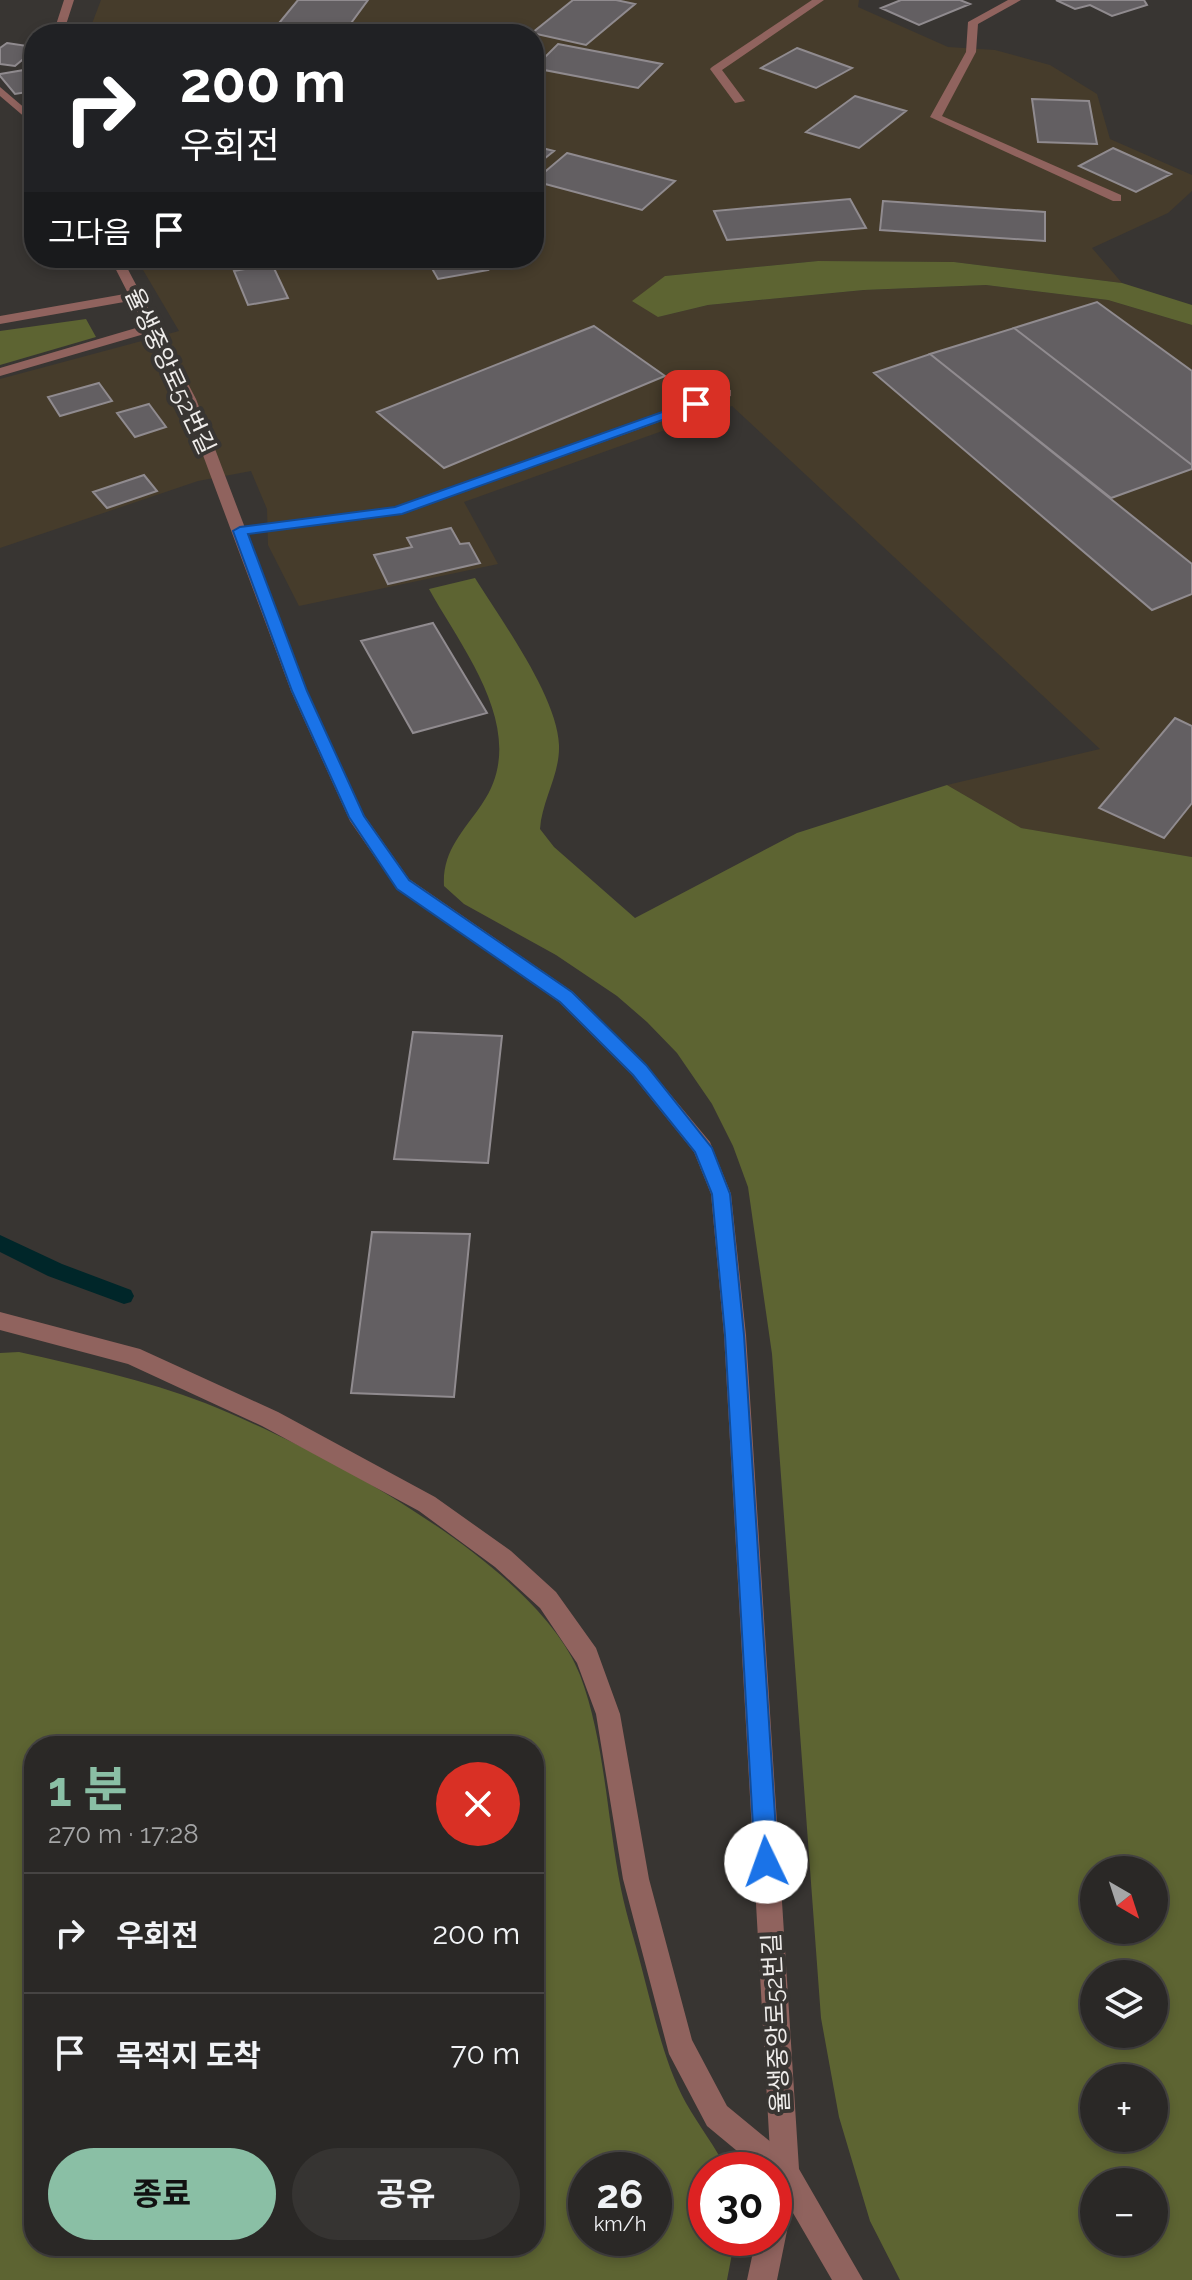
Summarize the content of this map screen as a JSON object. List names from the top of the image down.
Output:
{
  "streets": {
    "street": ["율생중앙로52번길"]
  },
  "north": "bottom right",
  "page": {
    "turn": ["200 m", "우회전"],
    "then": "그다음",
    "heading": ["1 분", "270 m · 17:28"],
    "map_buttons": ["+", "−"],
    "list": [
      {
        "name": "우회전",
        "value": "200 m"
      },
      {
        "name": "목적지 도착",
        "value": "70 m"
      }
    ],
    "buttons": ["종료", "공유"],
    "speed": "26 km/h",
    "limit": "30"
  }
}
